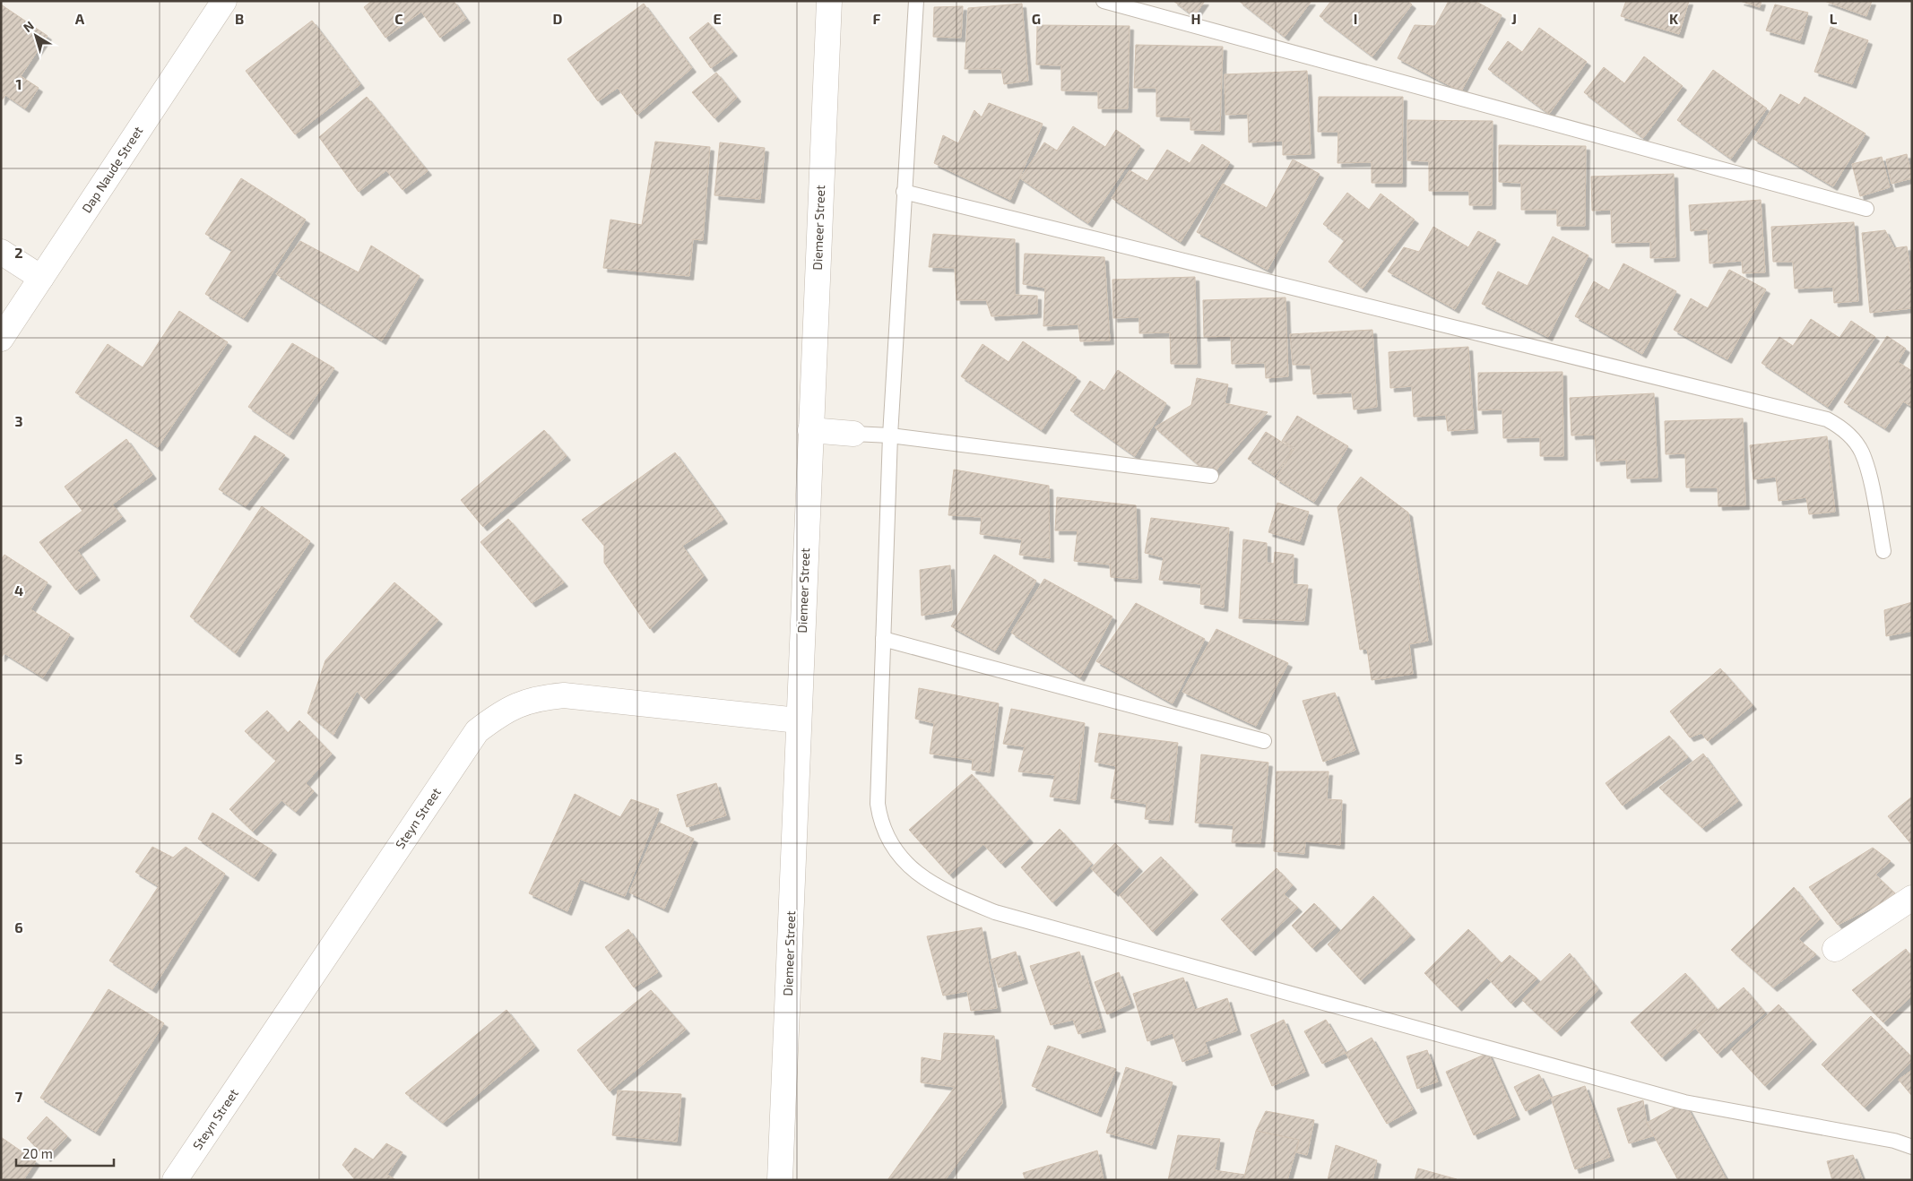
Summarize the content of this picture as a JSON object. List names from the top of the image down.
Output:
{
  "streets": {
    "street": ["Dap Naude Street", "Diemeer Street", "Steyn Street"]
  },
  "crossings": [
    ["Diemeer Street", "Steyn Street"]
  ],
  "scale_bar": "20 m",
  "north": "top left",
  "grid": {
    "columns": [
      "A",
      "B",
      "C",
      "D",
      "E",
      "F",
      "G",
      "H",
      "I",
      "J",
      "K",
      "L"
    ],
    "rows": [
      "1",
      "2",
      "3",
      "4",
      "5",
      "6",
      "7"
    ]
  }
}
